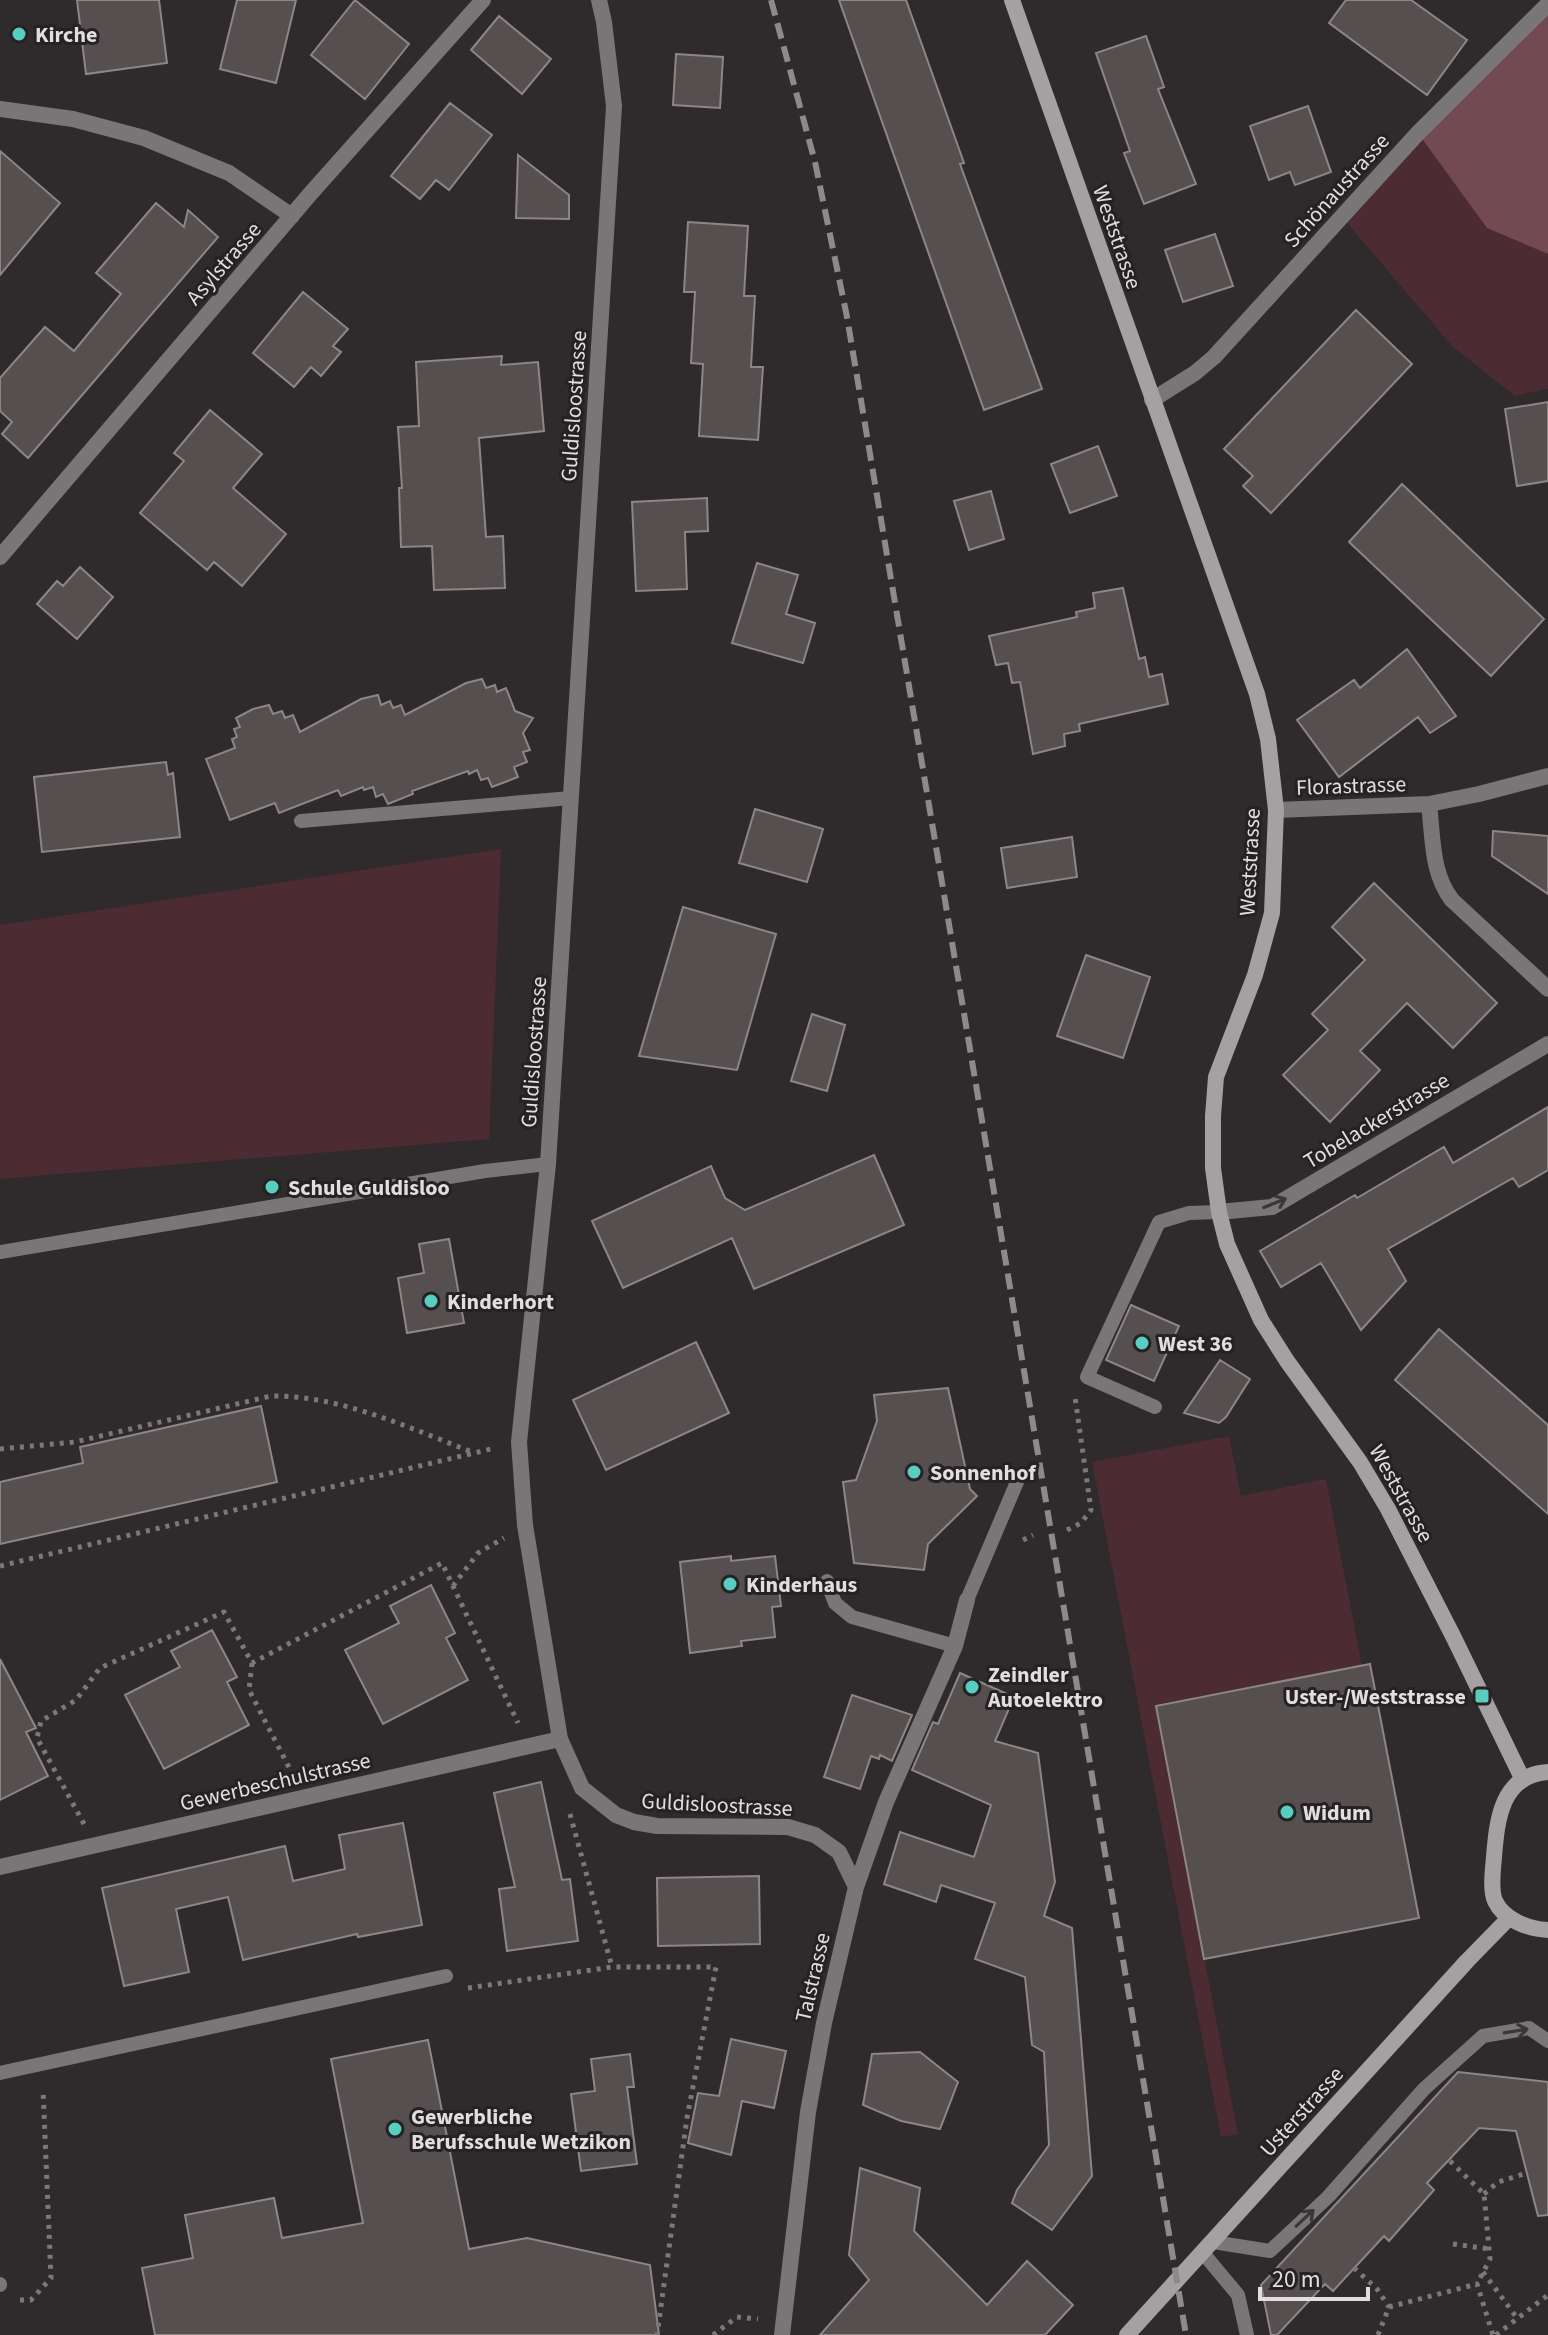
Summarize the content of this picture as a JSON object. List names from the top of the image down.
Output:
{
  "streets": {
    "main road": ["Weststrasse", "Usterstrasse"],
    "street": [
      "Schönaustrasse",
      "Asylstrasse",
      "Guldisloostrasse",
      "Florastrasse",
      "Tobelackerstrasse",
      "Gewerbeschulstrasse",
      "Talstrasse"
    ]
  },
  "crossings": [
    ["Schönaustrasse", "Weststrasse"],
    ["Weststrasse", "Florastrasse"],
    ["Weststrasse", "Tobelackerstrasse"],
    ["Guldisloostrasse", "Gewerbeschulstrasse"],
    ["Guldisloostrasse", "Talstrasse"]
  ],
  "one_way": ["Tobelackerstrasse"],
  "places": {
    "other": [
      "Kirche",
      "Schule Guldisloo",
      "Kinderhort",
      "West 36",
      "Sonnenhof",
      "Kinderhaus",
      "Zeindler Autoelektro",
      "Widum",
      "Gewerbliche Berufsschule Wetzikon"
    ],
    "transit": ["Uster-/Weststrasse"]
  },
  "scale_bar": "20 m"
}
